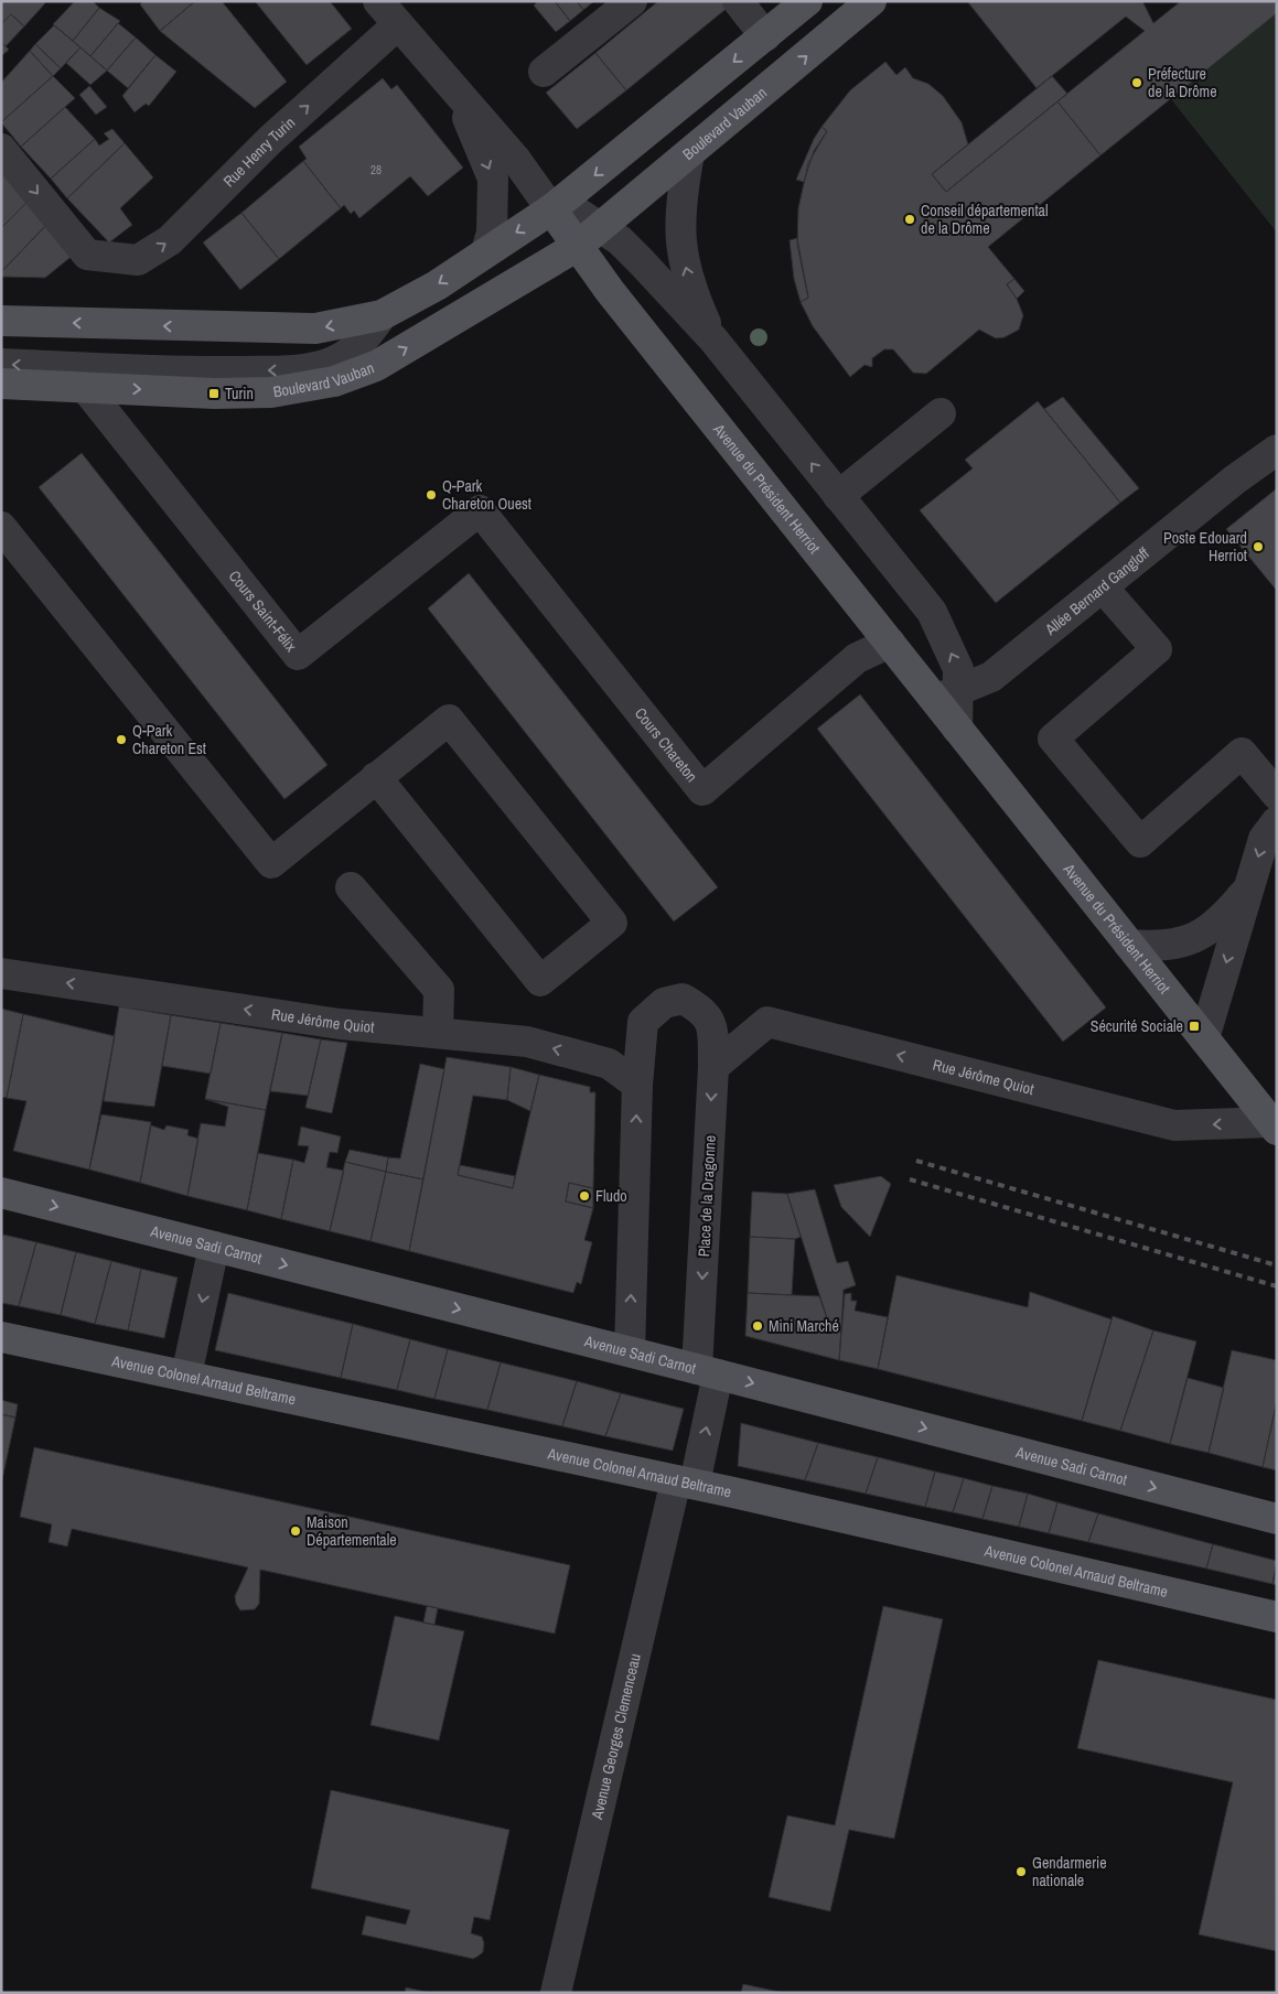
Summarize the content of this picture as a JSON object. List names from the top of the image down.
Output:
{
  "streets": {
    "main road": [
      "Boulevard Vauban",
      "Avenue du Président Herriot",
      "Avenue Sadi Carnot",
      "Avenue Colonel Arnaud Beltrame"
    ],
    "street": [
      "Rue Henry Turin",
      "Allée Bernard Gangloff",
      "Cours Saint-Félix",
      "Cours Chareton",
      "Rue Jérôme Quiot",
      "Place de la Dragonne",
      "Avenue Georges Clemenceau"
    ]
  },
  "crossings": [
    ["Boulevard Vauban", "Avenue du Président Herriot"],
    ["Boulevard Vauban", "Cours Saint-Félix"],
    ["Avenue du Président Herriot", "Allée Bernard Gangloff"],
    ["Avenue du Président Herriot", "Cours Chareton"],
    ["Avenue du Président Herriot", "Rue Jérôme Quiot"],
    ["Cours Saint-Félix", "Cours Chareton"],
    ["Rue Jérôme Quiot", "Place de la Dragonne"],
    ["Place de la Dragonne", "Avenue Sadi Carnot"],
    ["Place de la Dragonne", "Avenue Colonel Arnaud Beltrame"],
    ["Place de la Dragonne", "Avenue Georges Clemenceau"],
    ["Avenue Colonel Arnaud Beltrame", "Avenue Georges Clemenceau"]
  ],
  "one_way": ["Rue Jérôme Quiot", "Avenue Sadi Carnot"],
  "places": {
    "other": [
      "Préfecture de la Drôme",
      "Conseil départemental de la Drôme",
      "Q-Park Chareton Ouest",
      "Poste Edouard Herriot",
      "Q-Park Chareton Est",
      "Fludo",
      "Mini Marché",
      "Maison Départementale",
      "Gendarmerie nationale"
    ],
    "transit": ["Turin", "Sécurité Sociale"]
  },
  "house_numbers": ["28"]
}
